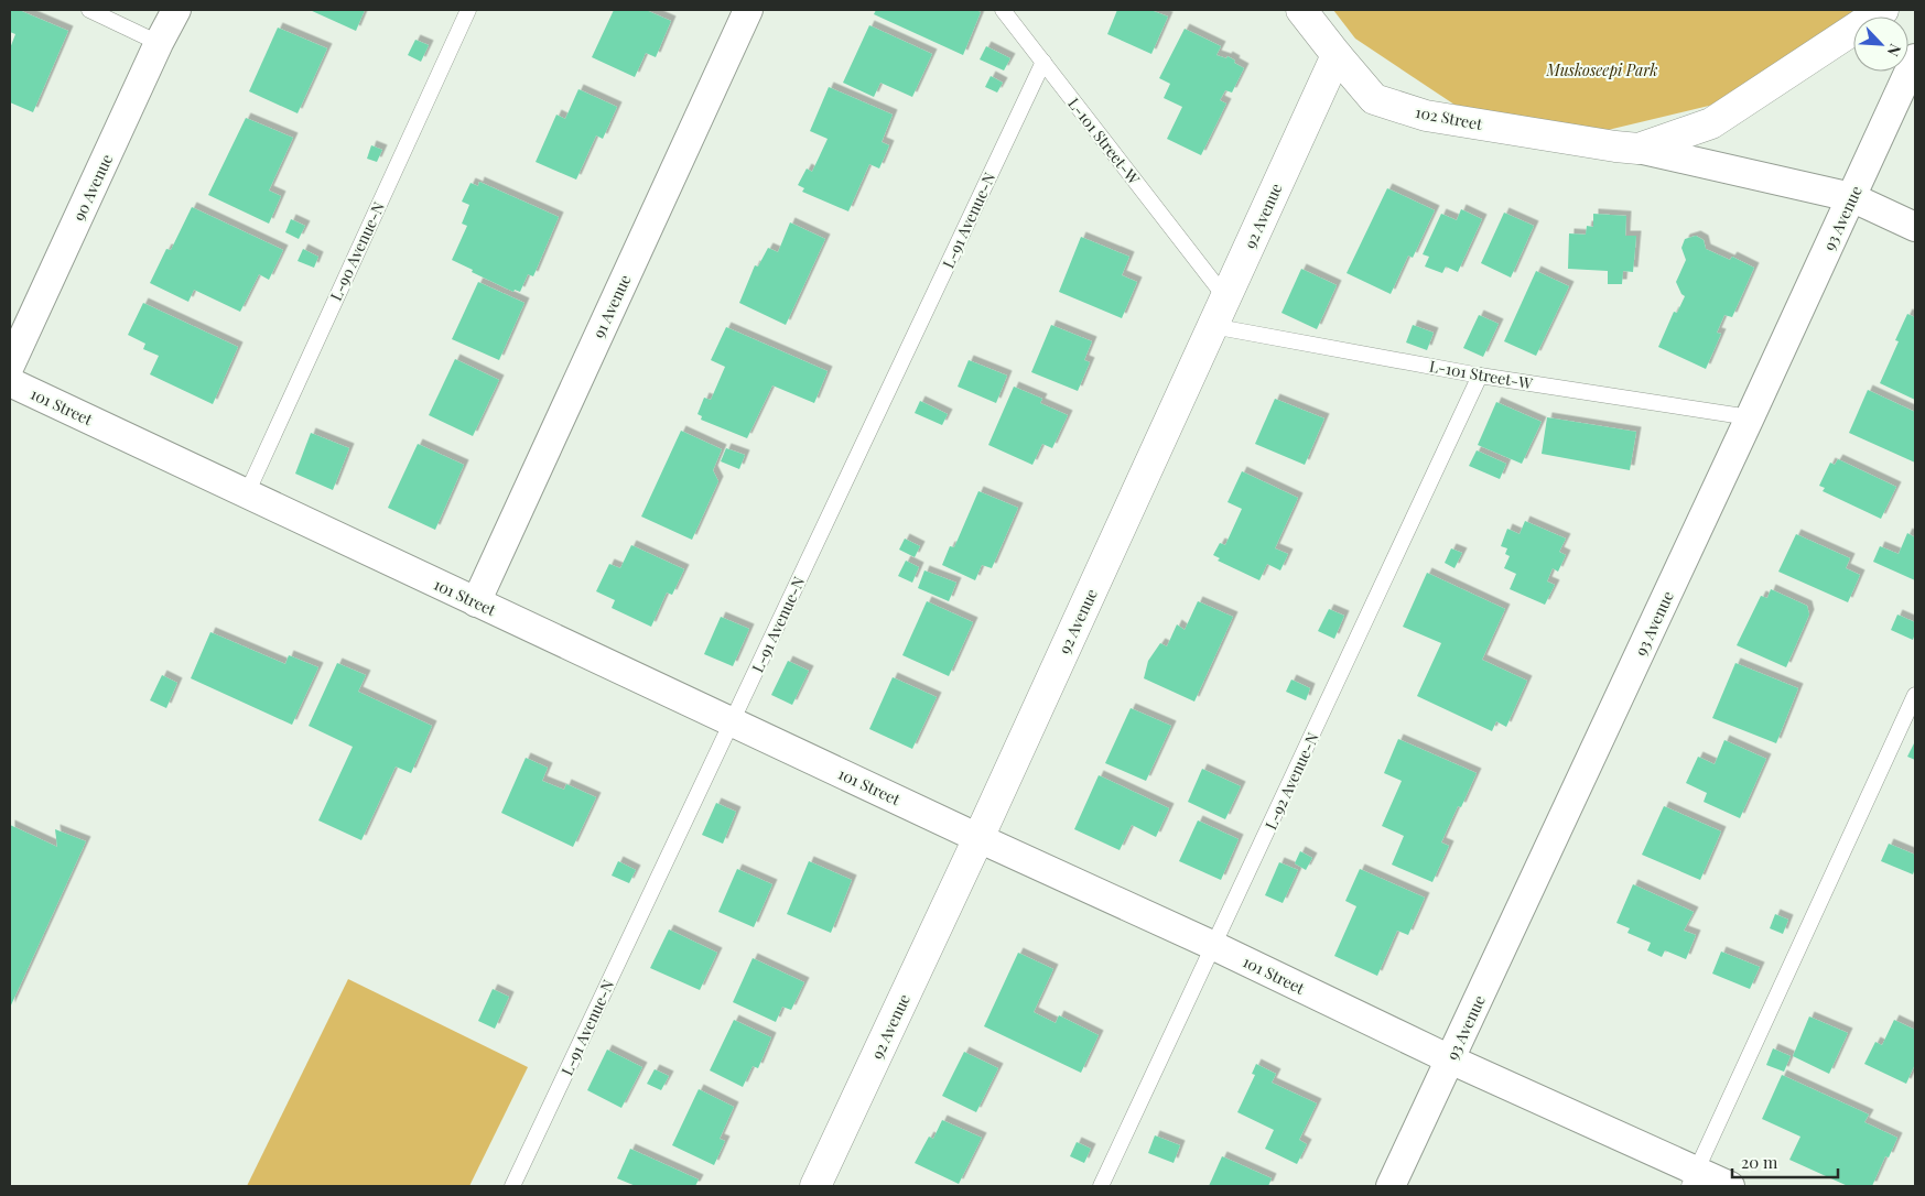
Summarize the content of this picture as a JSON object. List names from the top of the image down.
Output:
{
  "streets": {
    "street": [
      "102 Street",
      "90 Avenue",
      "92 Avenue",
      "93 Avenue",
      "91 Avenue",
      "101 Street"
    ],
    "lane": [
      "L-101 Street-W",
      "L-91 Avenue-N",
      "L-90 Avenue-N",
      "L-92 Avenue-N"
    ]
  },
  "crossings": [
    ["102 Street", "92 Avenue"],
    ["102 Street", "93 Avenue"],
    ["L-101 Street-W", "92 Avenue"],
    ["L-101 Street-W", "93 Avenue"],
    ["L-101 Street-W", "L-91 Avenue-N"],
    ["L-101 Street-W", "L-92 Avenue-N"],
    ["92 Avenue", "101 Street"],
    ["93 Avenue", "101 Street"],
    ["L-91 Avenue-N", "101 Street"],
    ["L-90 Avenue-N", "101 Street"],
    ["91 Avenue", "101 Street"],
    ["101 Street", "L-92 Avenue-N"]
  ],
  "parks": ["Muskoseepi Park"],
  "scale_bar": "20 m",
  "north": "bottom right"
}
